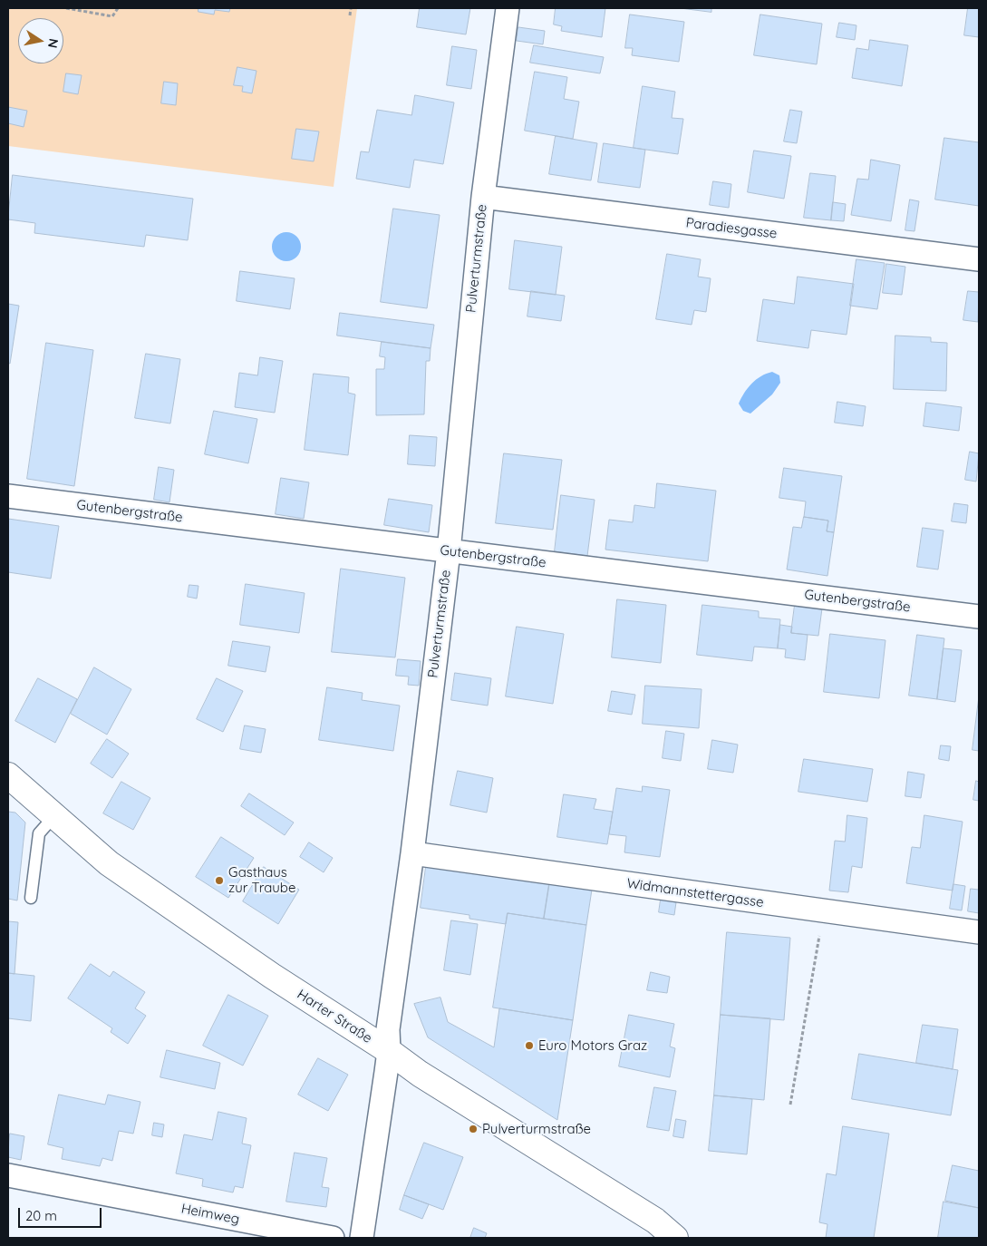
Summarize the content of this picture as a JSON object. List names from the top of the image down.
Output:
{
  "streets": {
    "main road": ["Harter Straße"],
    "street": [
      "Paradiesgasse",
      "Pulverturmstraße",
      "Gutenbergstraße",
      "Widmannstettergasse",
      "Heimweg"
    ]
  },
  "crossings": [
    ["Paradiesgasse", "Pulverturmstraße"],
    ["Pulverturmstraße", "Gutenbergstraße"],
    ["Pulverturmstraße", "Widmannstettergasse"],
    ["Pulverturmstraße", "Harter Straße"]
  ],
  "places": ["Gasthaus zur Traube", "Euro Motors Graz", "Pulverturmstraße"],
  "scale_bar": "20 m",
  "north": "right"
}
